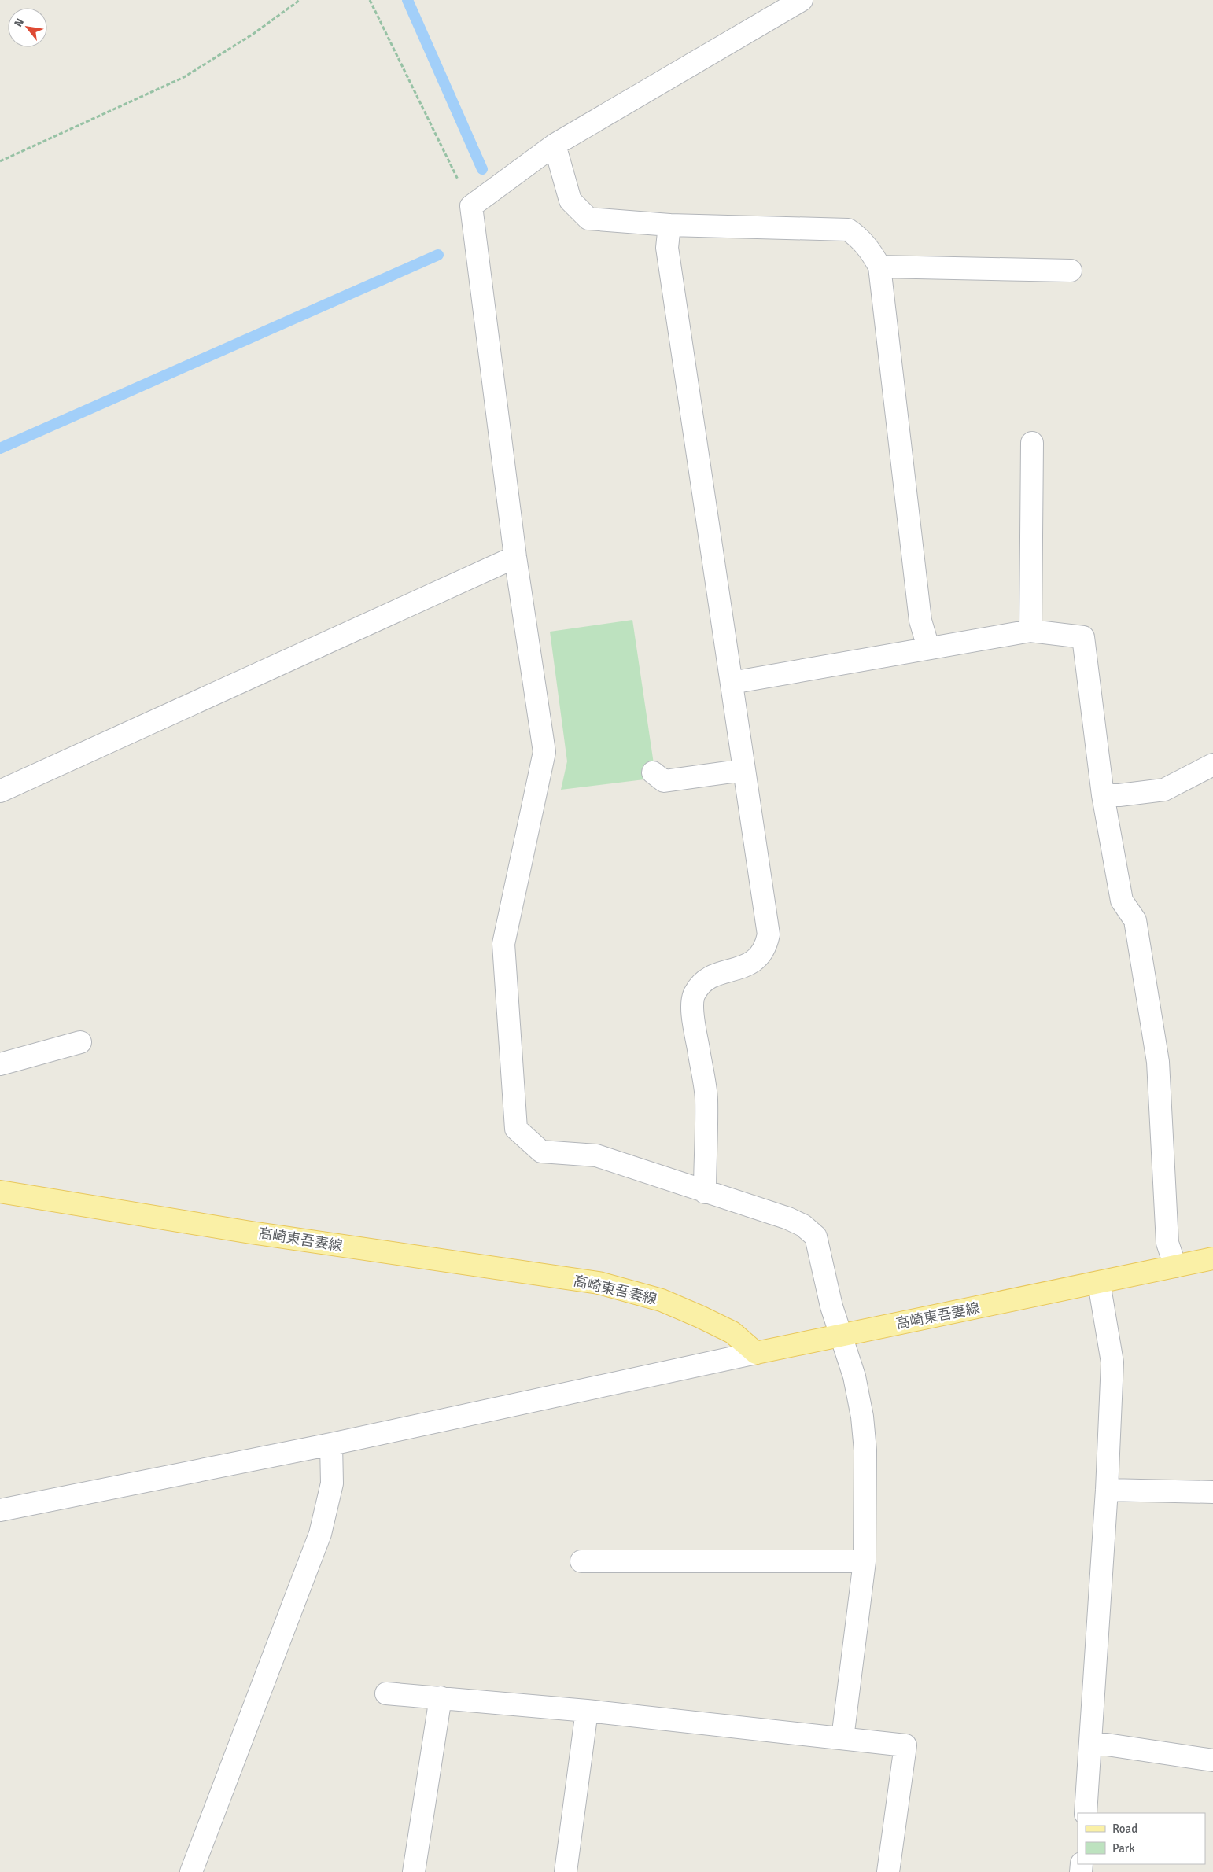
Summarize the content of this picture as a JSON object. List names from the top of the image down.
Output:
{
  "streets": {
    "main road": ["高崎東吾妻線"]
  },
  "legend": ["Road", "Park"],
  "north": "top left"
}
